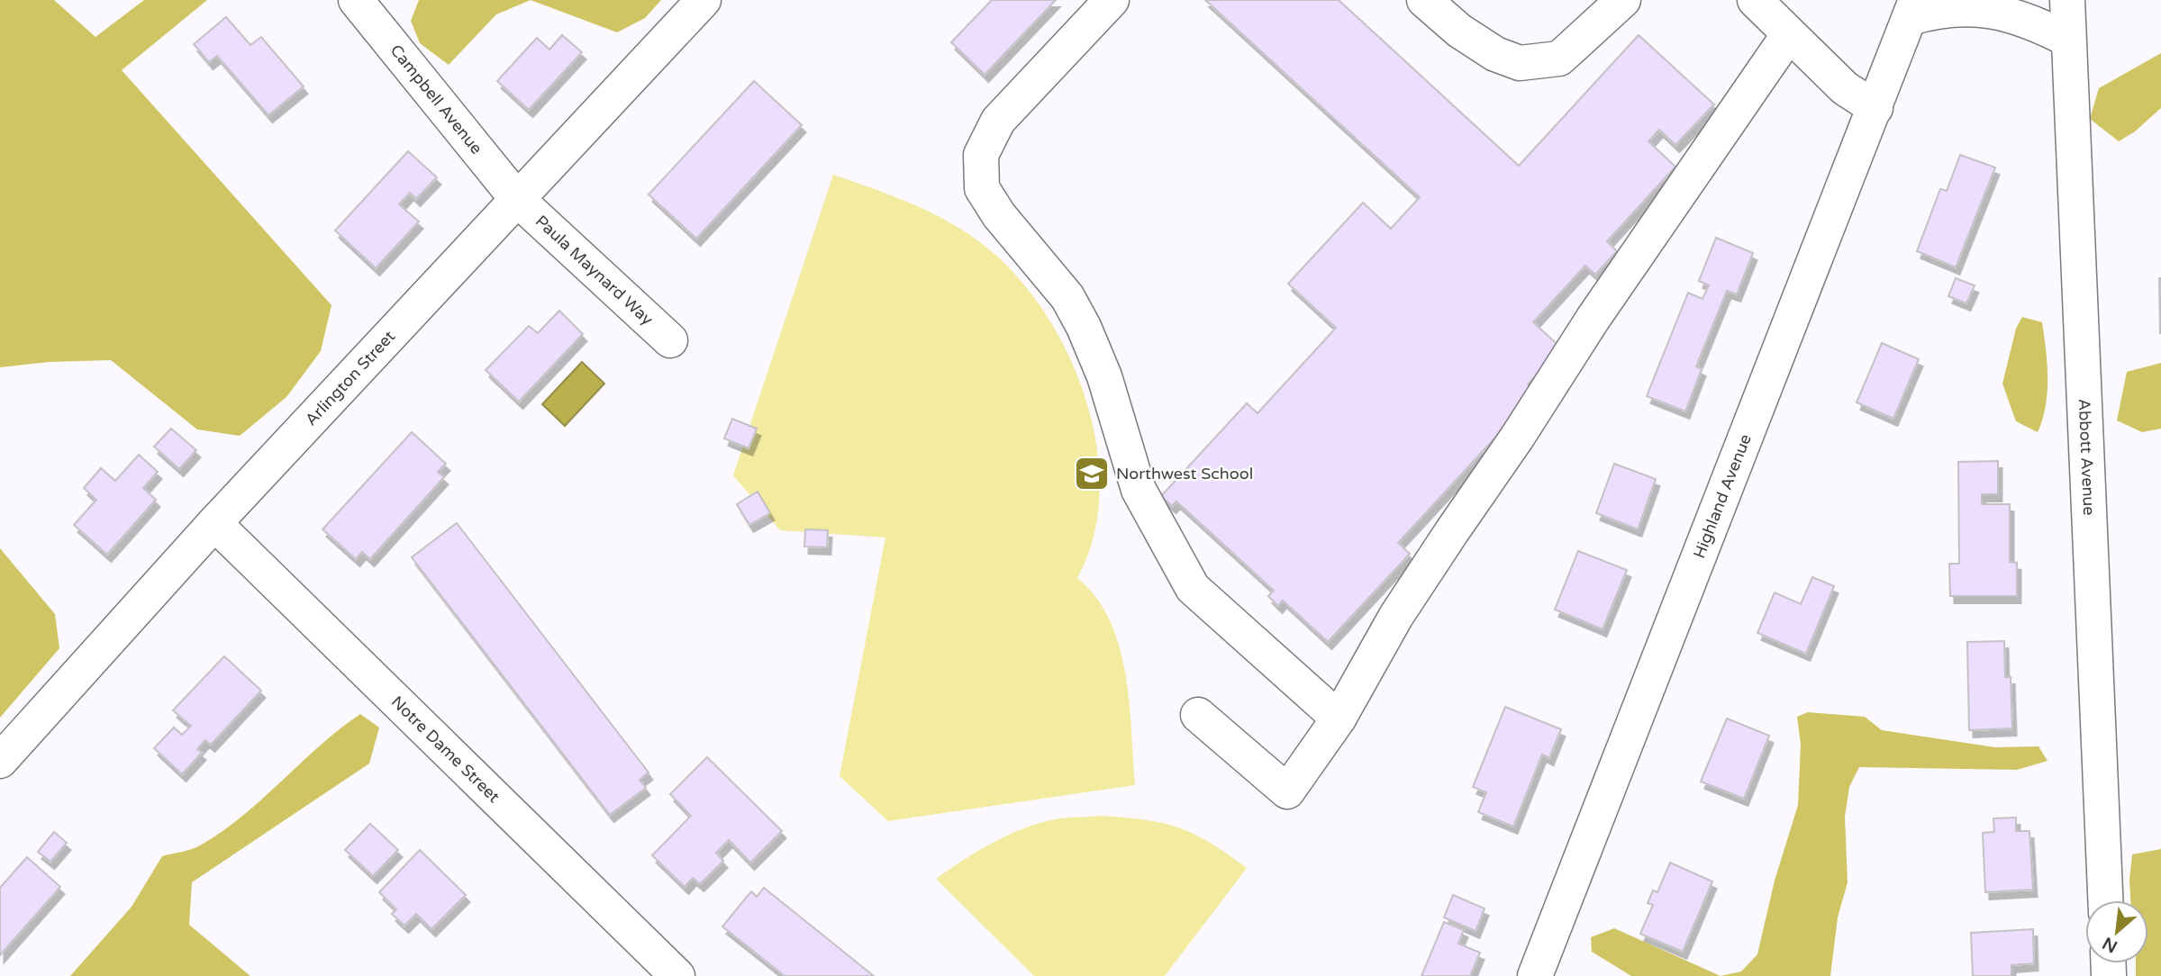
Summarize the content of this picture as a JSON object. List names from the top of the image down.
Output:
{
  "streets": {
    "street": [
      "Campbell Avenue",
      "Paula Maynard Way",
      "Arlington Street",
      "Abbott Avenue",
      "Highland Avenue",
      "Notre Dame Street"
    ]
  },
  "crossings": [
    ["Campbell Avenue", "Paula Maynard Way"],
    ["Campbell Avenue", "Arlington Street"],
    ["Paula Maynard Way", "Arlington Street"],
    ["Arlington Street", "Notre Dame Street"],
    ["Abbott Avenue", "Highland Avenue"]
  ],
  "places": {
    "school or university": ["Northwest School"]
  },
  "north": "bottom left"
}
